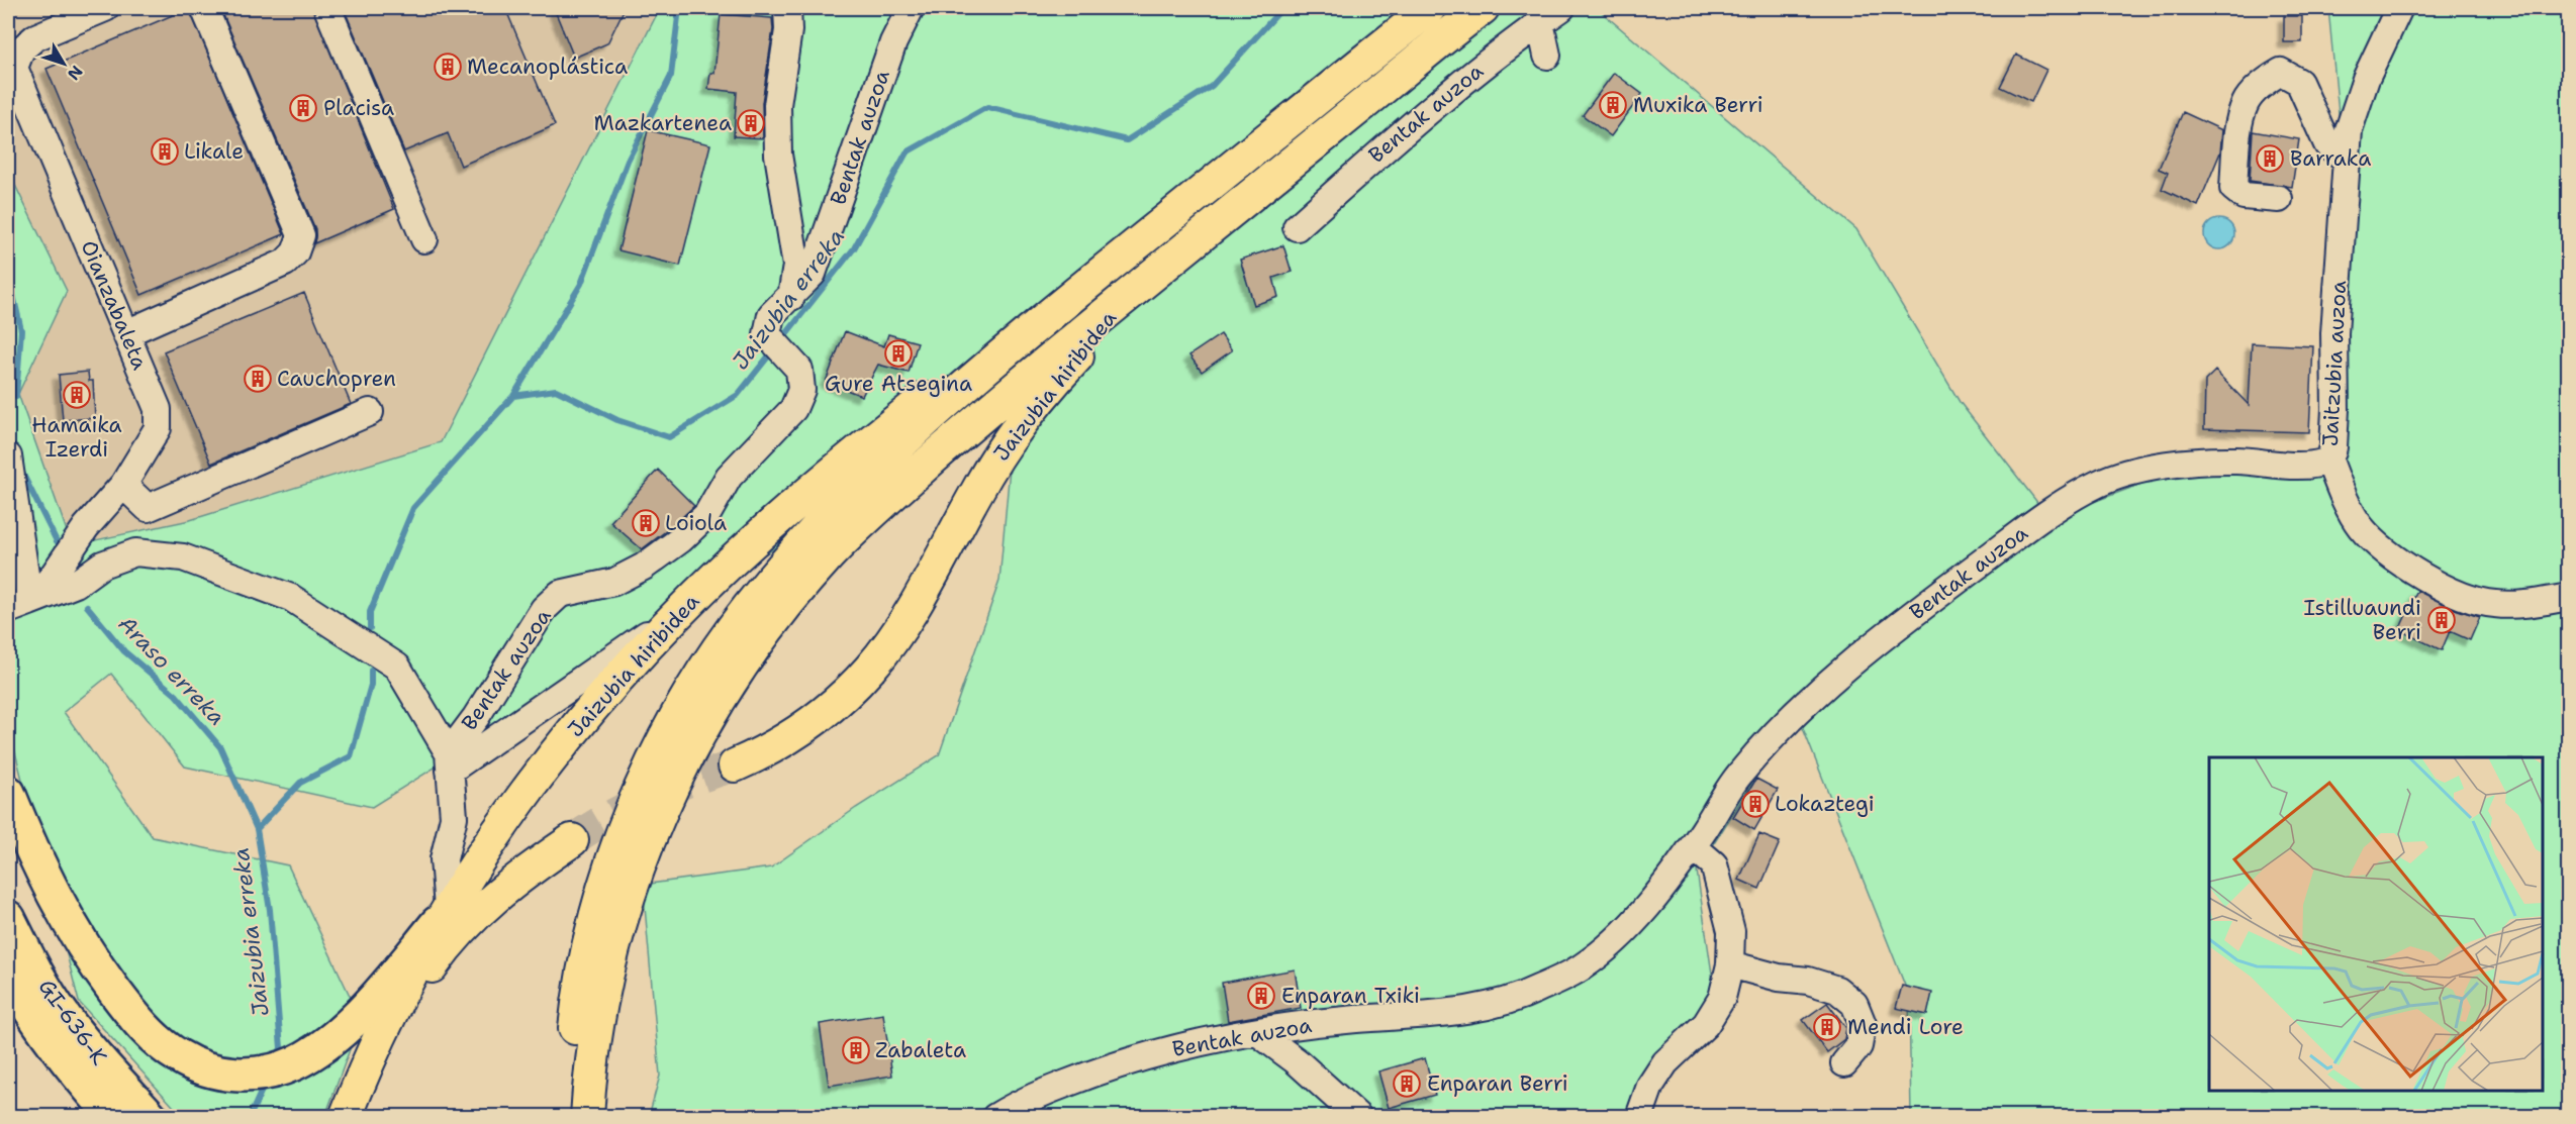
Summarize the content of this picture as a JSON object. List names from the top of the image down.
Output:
{
  "streets": {
    "highway": ["GI-636-K"],
    "main road": ["Jaizubia hiribidea"],
    "street": ["Bentak auzoa", "Oianzabaleta", "Jaitzubia auzoa"]
  },
  "crossings": [
    ["Bentak auzoa", "Oianzabaleta"],
    ["Bentak auzoa", "Jaitzubia auzoa"]
  ],
  "water": ["Jaizubia erreka", "Araso erreka"],
  "places": {
    "building": [
      "Mecanoplástica",
      "Muxika Berri",
      "Placisa",
      "Mazkartenea",
      "Likale",
      "Barraka",
      "Gure Atsegina",
      "Cauchopren",
      "Hamaika Izerdi",
      "Loiola",
      "Istilluaundi Berri",
      "Lokaztegi",
      "Enparan Txiki",
      "Mendi Lore",
      "Zabaleta",
      "Enparan Berri"
    ]
  },
  "north": "bottom right"
}
